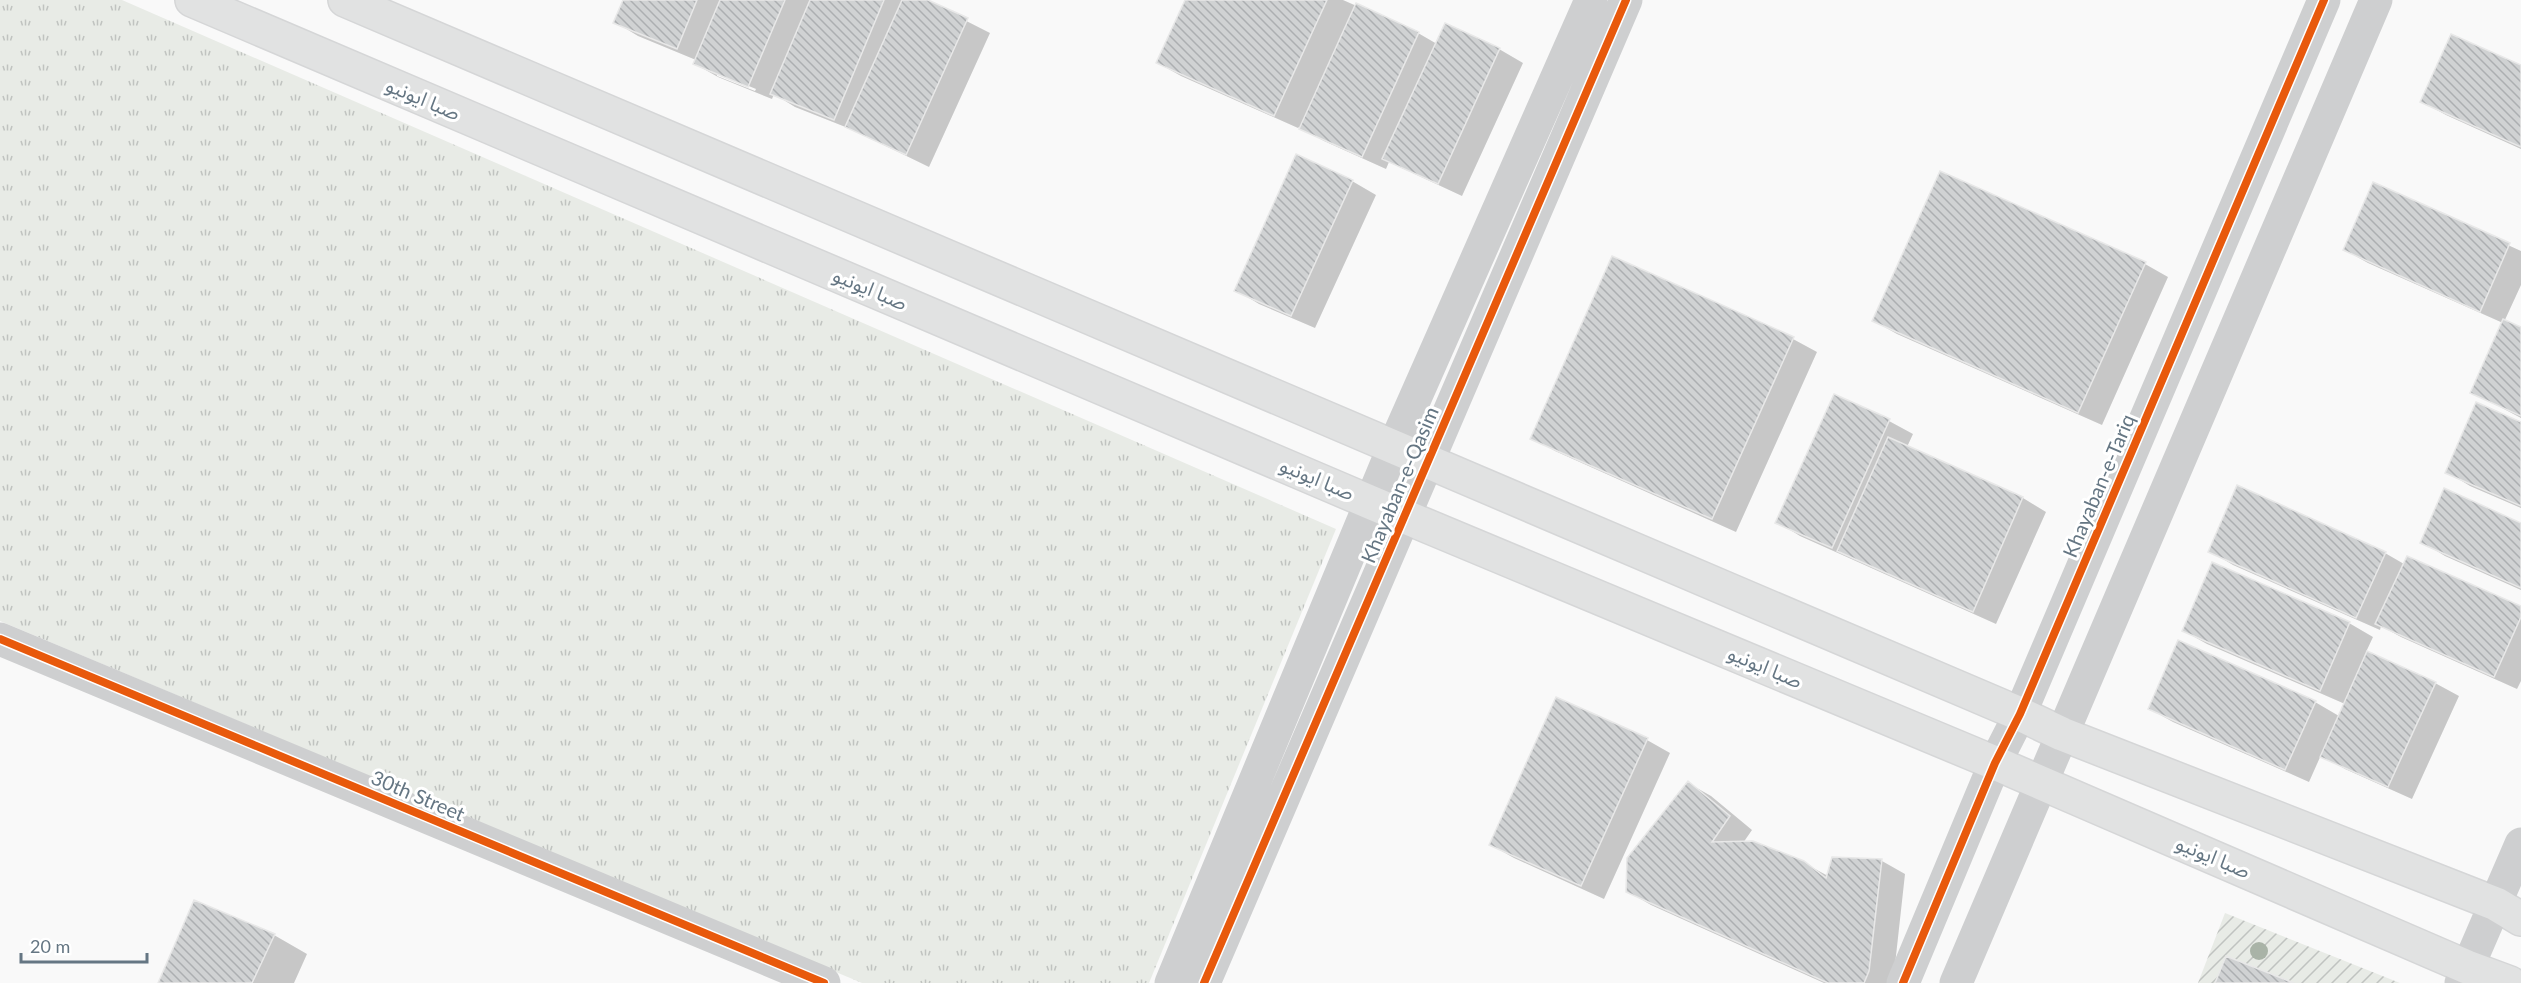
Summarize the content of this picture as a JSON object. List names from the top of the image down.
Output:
{
  "streets": {
    "main road": ["صبا ایونیو"],
    "street": ["Khayaban-e-Qasim", "Khayaban-e-Tariq", "30th Street"]
  },
  "crossings": [
    ["صبا ایونیو", "Khayaban-e-Qasim"],
    ["صبا ایونیو", "Khayaban-e-Tariq"]
  ],
  "scale_bar": "20 m"
}
